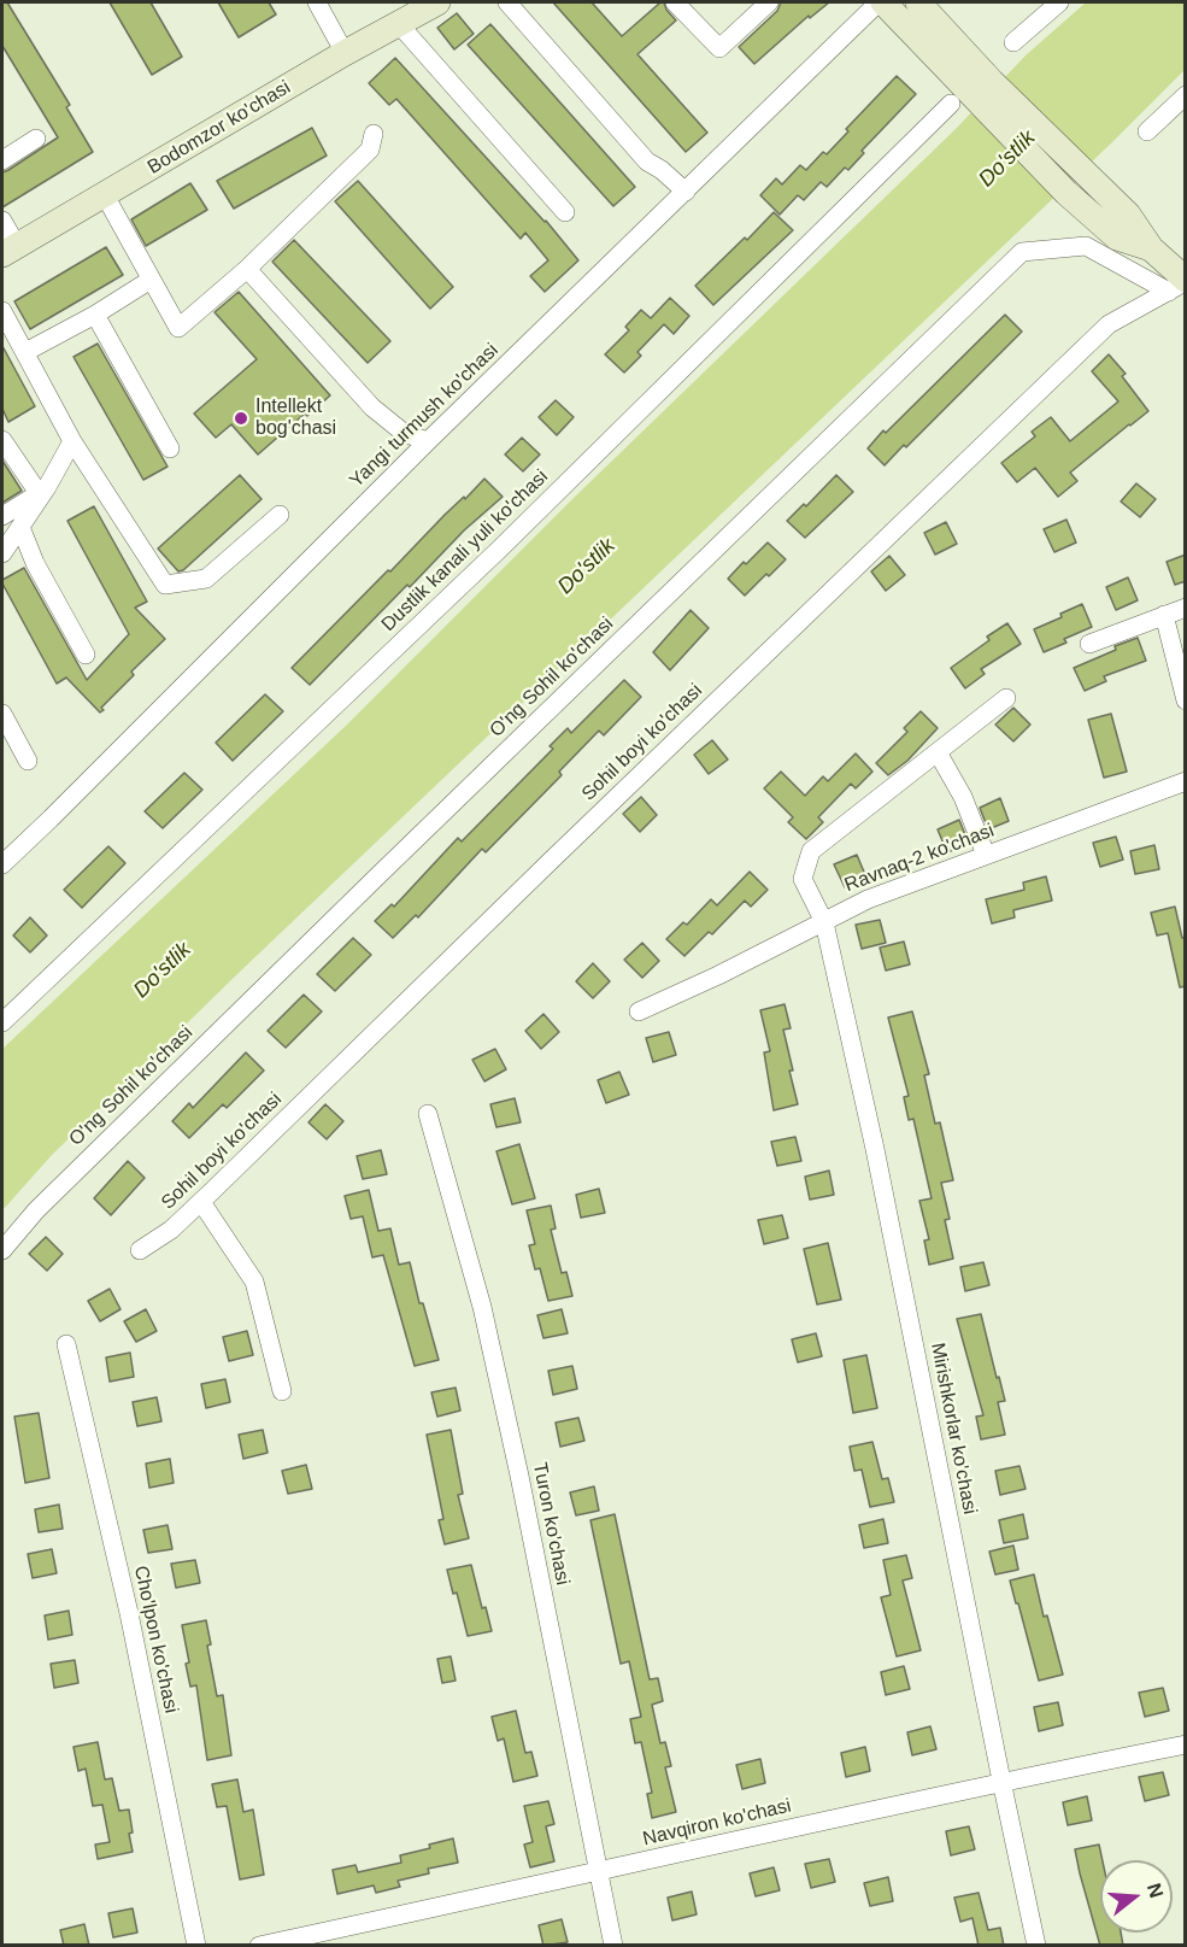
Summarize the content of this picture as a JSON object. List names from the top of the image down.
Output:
{
  "streets": {
    "main road": ["Bodomzor ko'chasi"],
    "street": [
      "Yangi turmush ko'chasi",
      "Dustlik kanali yuli ko'chasi",
      "O'ng Sohil ko'chasi",
      "Sohil boyi ko'chasi",
      "Ravnaq-2 ko'chasi",
      "Mirishkorlar ko'chasi",
      "Turon ko'chasi",
      "Cho'lpon ko'chasi",
      "Navqiron ko'chasi"
    ]
  },
  "crossings": [
    ["O'ng Sohil ko'chasi", "Sohil boyi ko'chasi"],
    ["Ravnaq-2 ko'chasi", "Mirishkorlar ko'chasi"],
    ["Mirishkorlar ko'chasi", "Navqiron ko'chasi"],
    ["Turon ko'chasi", "Navqiron ko'chasi"]
  ],
  "water": ["Do'stlik"],
  "places": ["Intellekt bog'chasi"],
  "north": "right"
}
